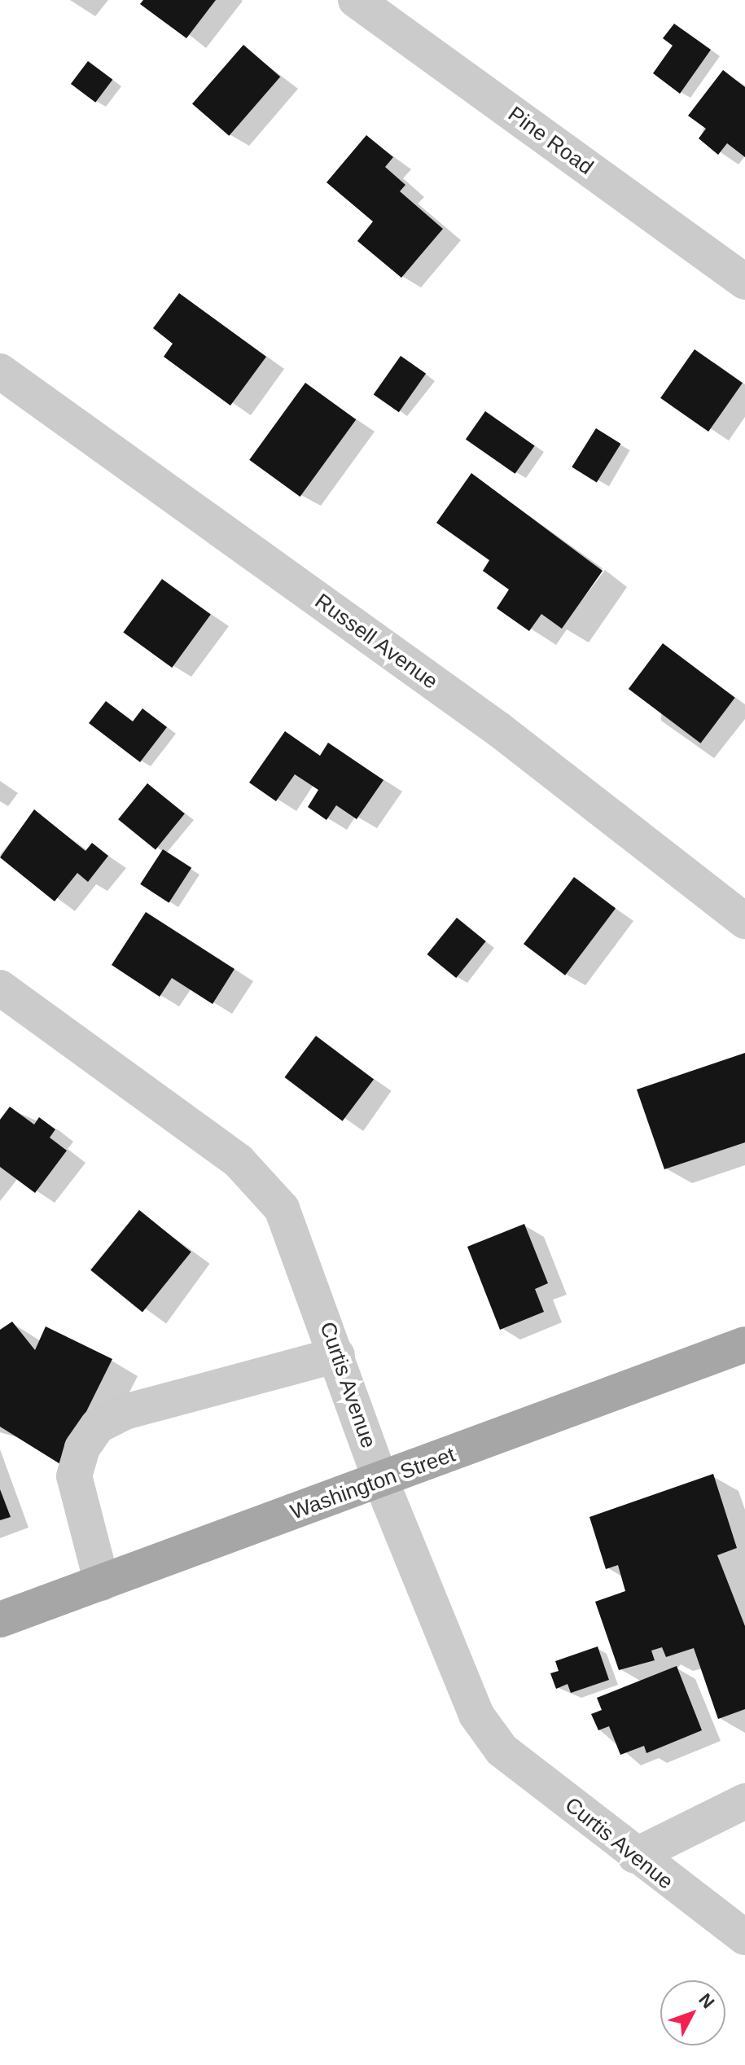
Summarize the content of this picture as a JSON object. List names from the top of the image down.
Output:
{
  "streets": {
    "main road": ["Washington Street"],
    "street": ["Pine Road", "Russell Avenue", "Curtis Avenue"]
  },
  "crossings": [
    ["Curtis Avenue", "Washington Street"]
  ],
  "north": "top right"
}
